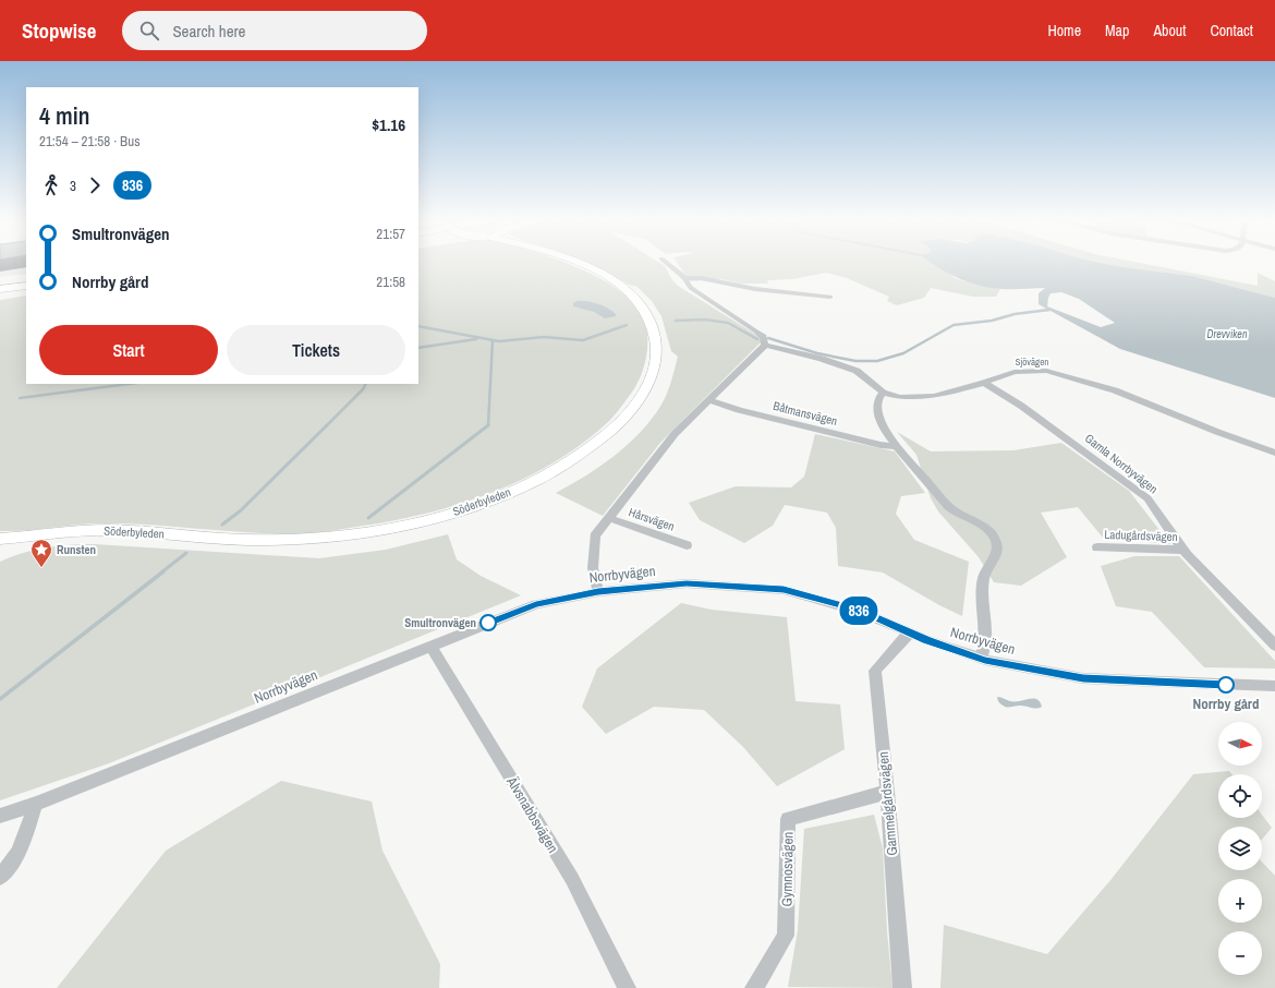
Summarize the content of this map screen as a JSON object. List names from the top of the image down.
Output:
{
  "streets": {
    "street": [
      "Sjövägen",
      "Båtmansvägen",
      "Gamla Norrbyvägen",
      "Söderbyleden",
      "Hårsvägen",
      "Ladugårdsvägen",
      "Norrbyvägen",
      "Gammelgårdsvägen",
      "Älvsnabbsvägen",
      "Gymnosvägen"
    ]
  },
  "crossings": [
    ["Sjövägen", "Gamla Norrbyvägen"],
    ["Gamla Norrbyvägen", "Ladugårdsvägen"],
    ["Norrbyvägen", "Gammelgårdsvägen"],
    ["Norrbyvägen", "Älvsnabbsvägen"],
    ["Gammelgårdsvägen", "Gymnosvägen"]
  ],
  "water": ["Drevviken"],
  "places": {
    "place": ["Runsten"],
    "other": ["Smultronvägen", "Norrby gård"]
  },
  "lines": ["bus line 836"],
  "north": "right",
  "page": {
    "header": "Stopwise",
    "search": "Search here",
    "nav": [
      "Home",
      "Map",
      "About",
      "Contact"
    ],
    "on_map": "836",
    "heading": ["4 min", "21:54 – 21:58 · Bus", "$1.16"],
    "legs": ["3", "836"],
    "list": [
      {
        "name": "Smultronvägen",
        "value": "21:57"
      },
      {
        "name": "Norrby gård",
        "value": "21:58"
      }
    ],
    "buttons": ["Start", "Tickets"],
    "map_buttons": ["+", "−"]
  }
}
